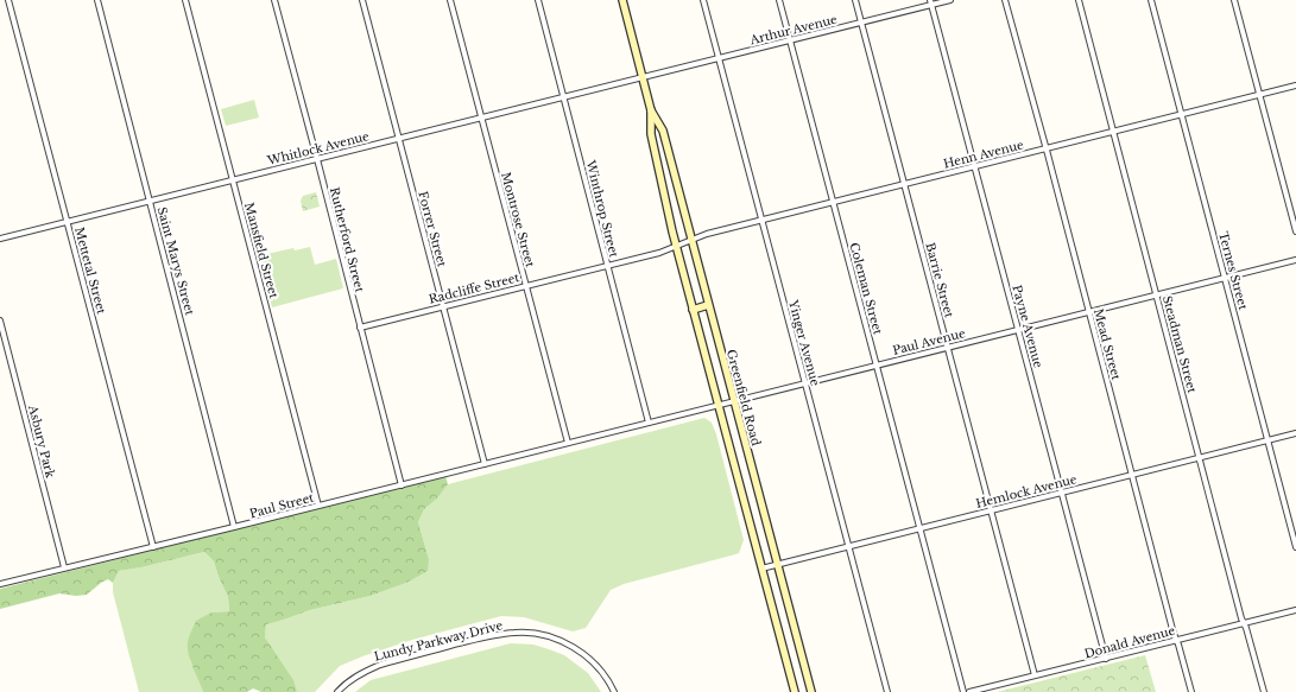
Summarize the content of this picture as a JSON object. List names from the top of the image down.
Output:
{
  "streets": {
    "main road": ["Greenfield Road"],
    "street": [
      "Arthur Avenue",
      "Whitlock Avenue",
      "Henn Avenue",
      "Winthrop Street",
      "Montrose Street",
      "Forrer Street",
      "Rutherford Street",
      "Mansfield Street",
      "Saint Marys Street",
      "Mettetal Street",
      "Ternes Street",
      "Barrie Street",
      "Radcliffe Street",
      "Coleman Street",
      "Payne Avenue",
      "Paul Avenue",
      "Yinger Avenue",
      "Mead Street",
      "Steadman Street",
      "Asbury Park",
      "Hemlock Avenue",
      "Paul Street",
      "Lundy Parkway Drive",
      "Donald Avenue"
    ]
  },
  "crossings": [
    ["Arthur Avenue", "Whitlock Avenue"],
    ["Arthur Avenue", "Barrie Street"],
    ["Arthur Avenue", "Coleman Street"],
    ["Arthur Avenue", "Payne Avenue"],
    ["Arthur Avenue", "Yinger Avenue"],
    ["Arthur Avenue", "Greenfield Road"],
    ["Whitlock Avenue", "Winthrop Street"],
    ["Whitlock Avenue", "Montrose Street"],
    ["Whitlock Avenue", "Forrer Street"],
    ["Whitlock Avenue", "Rutherford Street"],
    ["Whitlock Avenue", "Mansfield Street"],
    ["Whitlock Avenue", "Saint Marys Street"],
    ["Whitlock Avenue", "Mettetal Street"],
    ["Whitlock Avenue", "Greenfield Road"],
    ["Henn Avenue", "Ternes Street"],
    ["Henn Avenue", "Barrie Street"],
    ["Henn Avenue", "Radcliffe Street"],
    ["Henn Avenue", "Coleman Street"],
    ["Henn Avenue", "Payne Avenue"],
    ["Henn Avenue", "Yinger Avenue"],
    ["Henn Avenue", "Mead Street"],
    ["Henn Avenue", "Steadman Street"],
    ["Henn Avenue", "Greenfield Road"],
    ["Winthrop Street", "Radcliffe Street"],
    ["Winthrop Street", "Paul Avenue"],
    ["Montrose Street", "Radcliffe Street"],
    ["Montrose Street", "Paul Avenue"],
    ["Montrose Street", "Paul Street"],
    ["Forrer Street", "Radcliffe Street"],
    ["Forrer Street", "Paul Street"],
    ["Rutherford Street", "Radcliffe Street"],
    ["Rutherford Street", "Paul Street"],
    ["Mansfield Street", "Paul Street"],
    ["Saint Marys Street", "Paul Street"],
    ["Mettetal Street", "Paul Street"],
    ["Ternes Street", "Paul Avenue"],
    ["Ternes Street", "Hemlock Avenue"],
    ["Barrie Street", "Paul Avenue"],
    ["Barrie Street", "Hemlock Avenue"],
    ["Barrie Street", "Donald Avenue"],
    ["Radcliffe Street", "Greenfield Road"],
    ["Coleman Street", "Paul Avenue"],
    ["Coleman Street", "Hemlock Avenue"],
    ["Payne Avenue", "Paul Avenue"],
    ["Payne Avenue", "Hemlock Avenue"],
    ["Payne Avenue", "Donald Avenue"],
    ["Paul Avenue", "Yinger Avenue"],
    ["Paul Avenue", "Mead Street"],
    ["Paul Avenue", "Steadman Street"],
    ["Paul Avenue", "Greenfield Road"],
    ["Paul Avenue", "Paul Street"],
    ["Yinger Avenue", "Hemlock Avenue"],
    ["Mead Street", "Hemlock Avenue"],
    ["Mead Street", "Donald Avenue"],
    ["Steadman Street", "Hemlock Avenue"],
    ["Steadman Street", "Donald Avenue"],
    ["Greenfield Road", "Hemlock Avenue"],
    ["Asbury Park", "Paul Street"]
  ]
}
